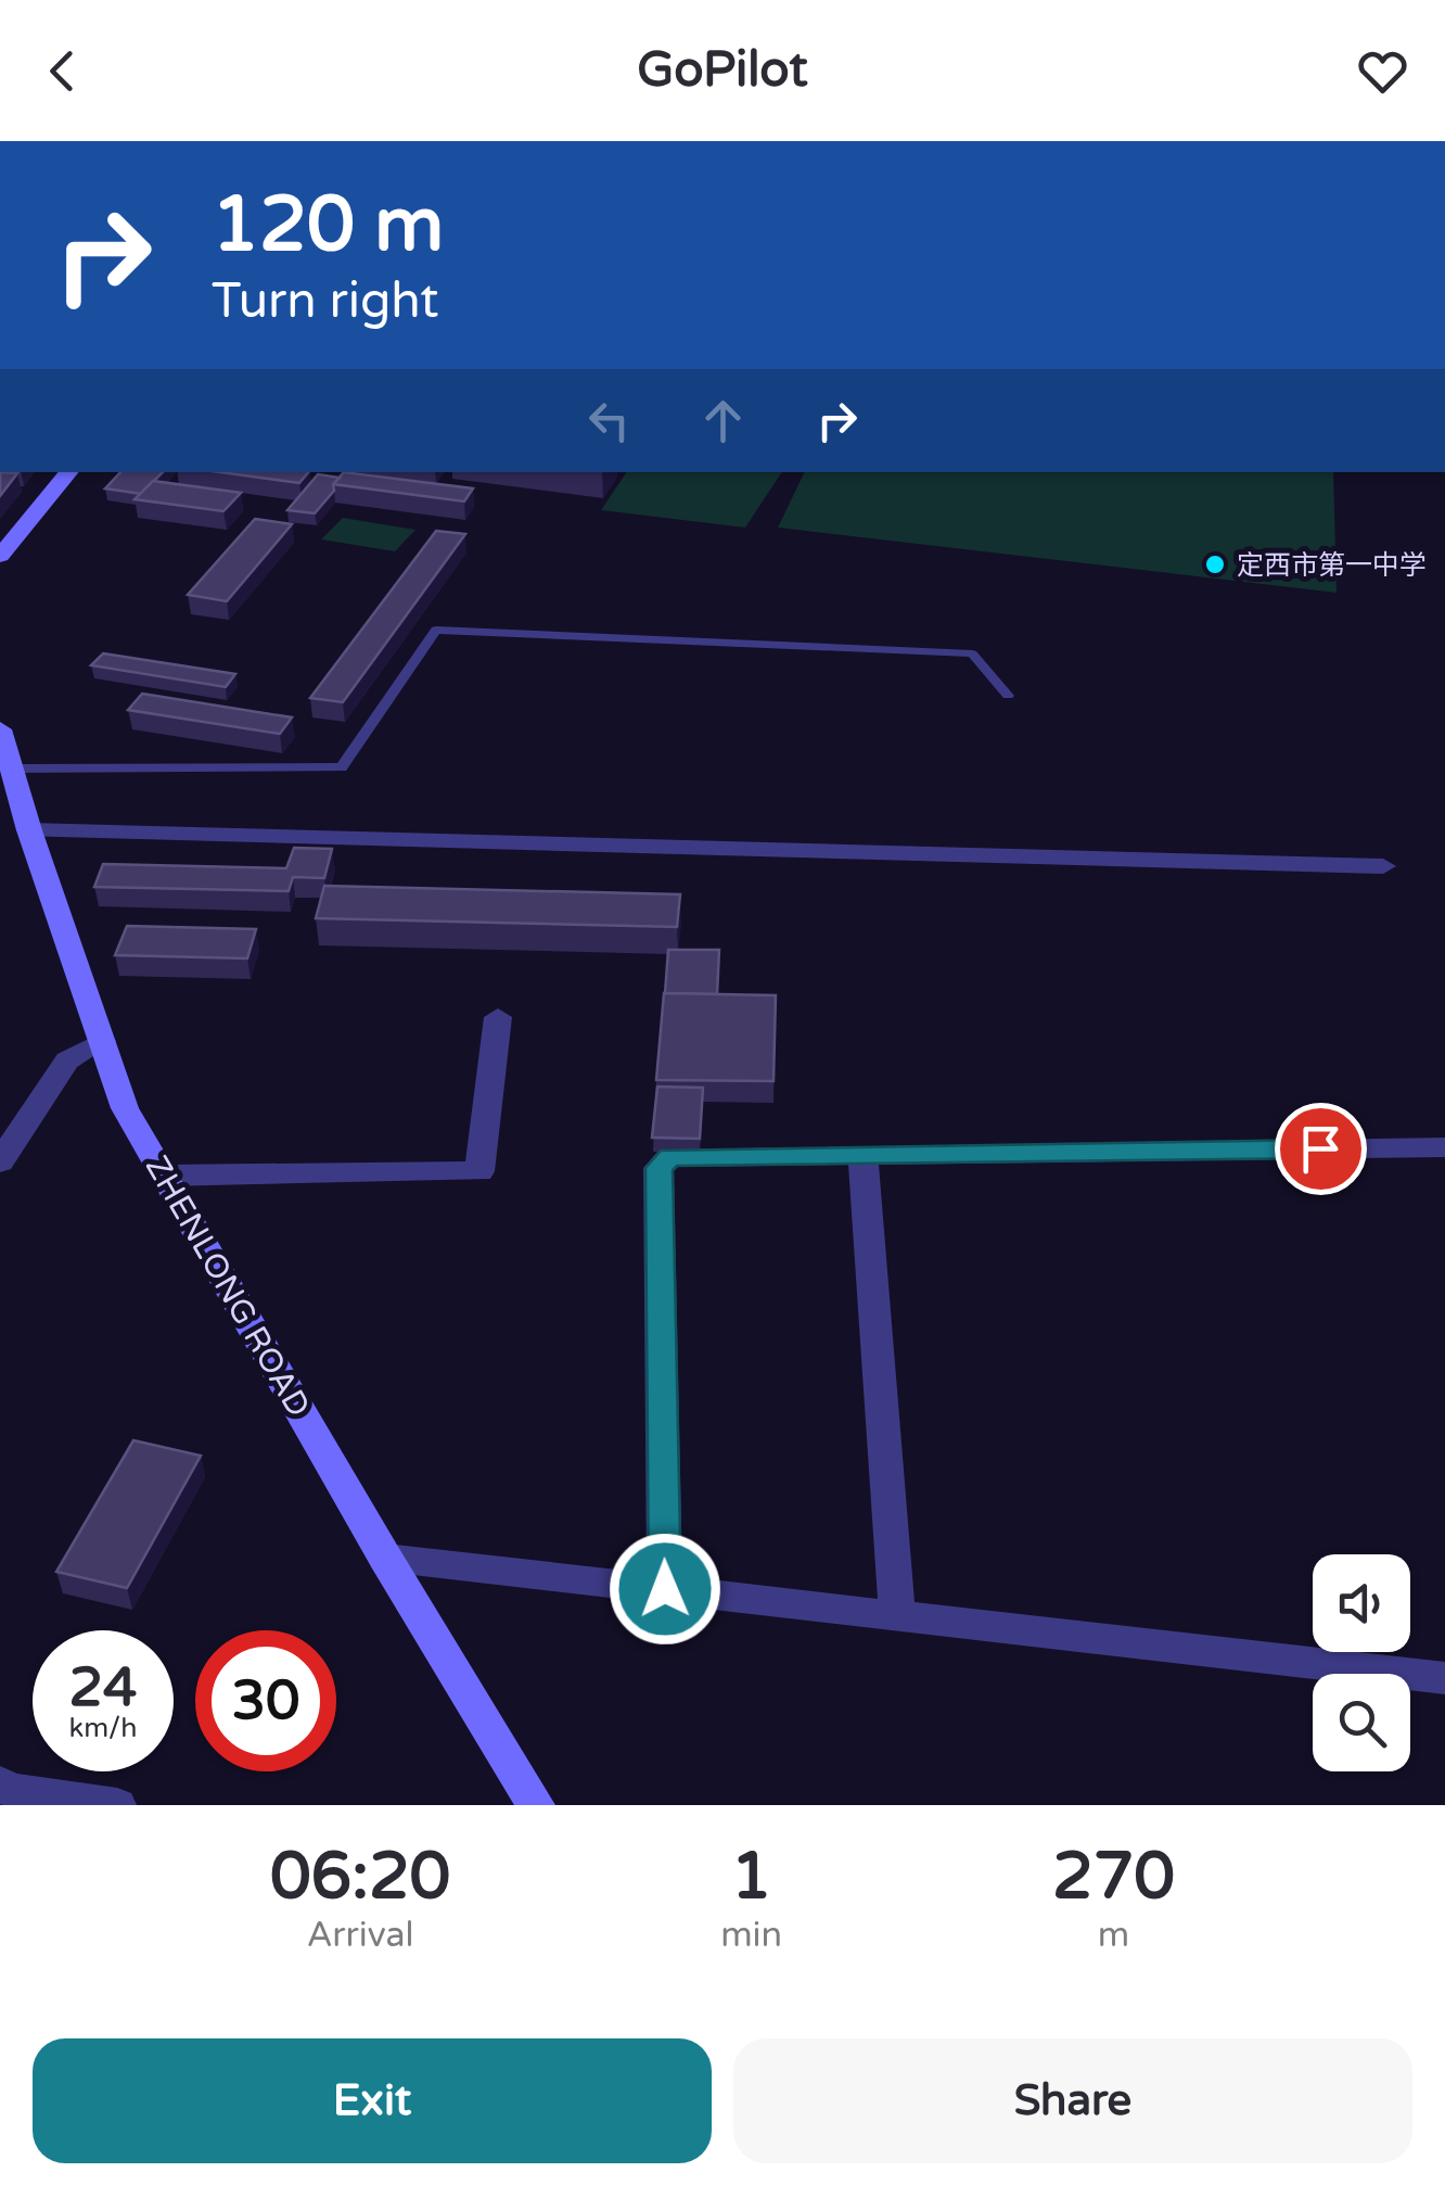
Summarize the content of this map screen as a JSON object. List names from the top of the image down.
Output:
{
  "streets": {
    "main road": ["ZHENLONG ROAD"]
  },
  "places": ["定西市第一中学"],
  "page": {
    "header": "GoPilot",
    "turn": ["120 m", "Turn right"],
    "speed": "24 km/h",
    "limit": "30",
    "eta": [
      "06:20",
      "Arrival",
      "1",
      "min",
      "270",
      "m"
    ],
    "buttons": ["Exit", "Share"]
  }
}
